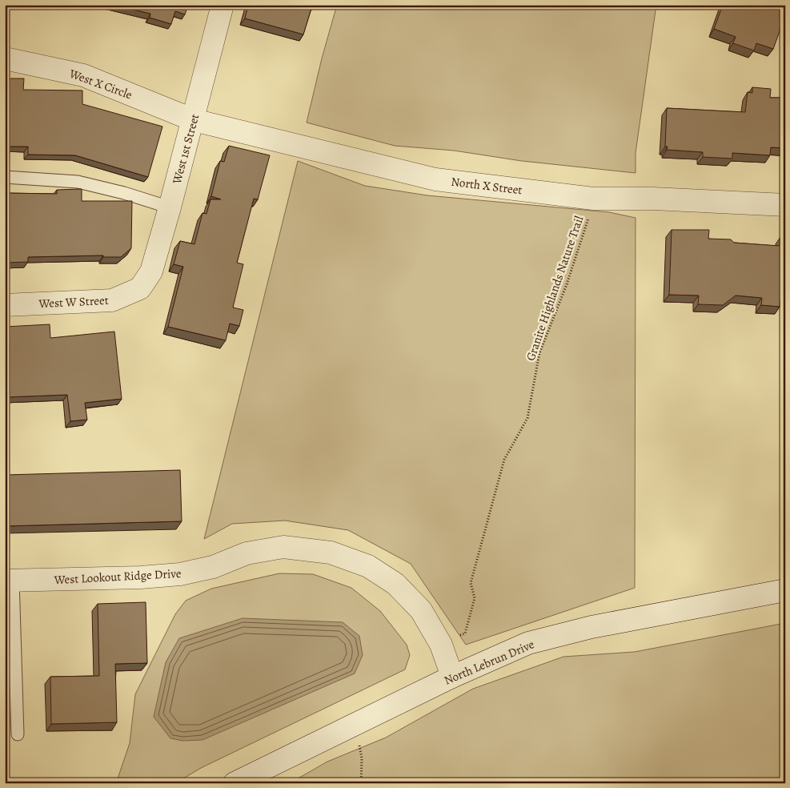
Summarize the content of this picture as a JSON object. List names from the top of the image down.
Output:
{
  "streets": {
    "street": [
      "West X Circle",
      "West 1st Street",
      "North X Street",
      "West W Street",
      "West Lookout Ridge Drive",
      "North Lebrun Drive"
    ],
    "path": ["Granite Highlands Nature Trail"]
  },
  "crossings": [
    ["West X Circle", "West 1st Street"],
    ["West X Circle", "North X Street"],
    ["West 1st Street", "North X Street"],
    ["West 1st Street", "West W Street"],
    ["North X Street", "Granite Highlands Nature Trail"],
    ["Granite Highlands Nature Trail", "West Lookout Ridge Drive"],
    ["West Lookout Ridge Drive", "North Lebrun Drive"]
  ]
}
